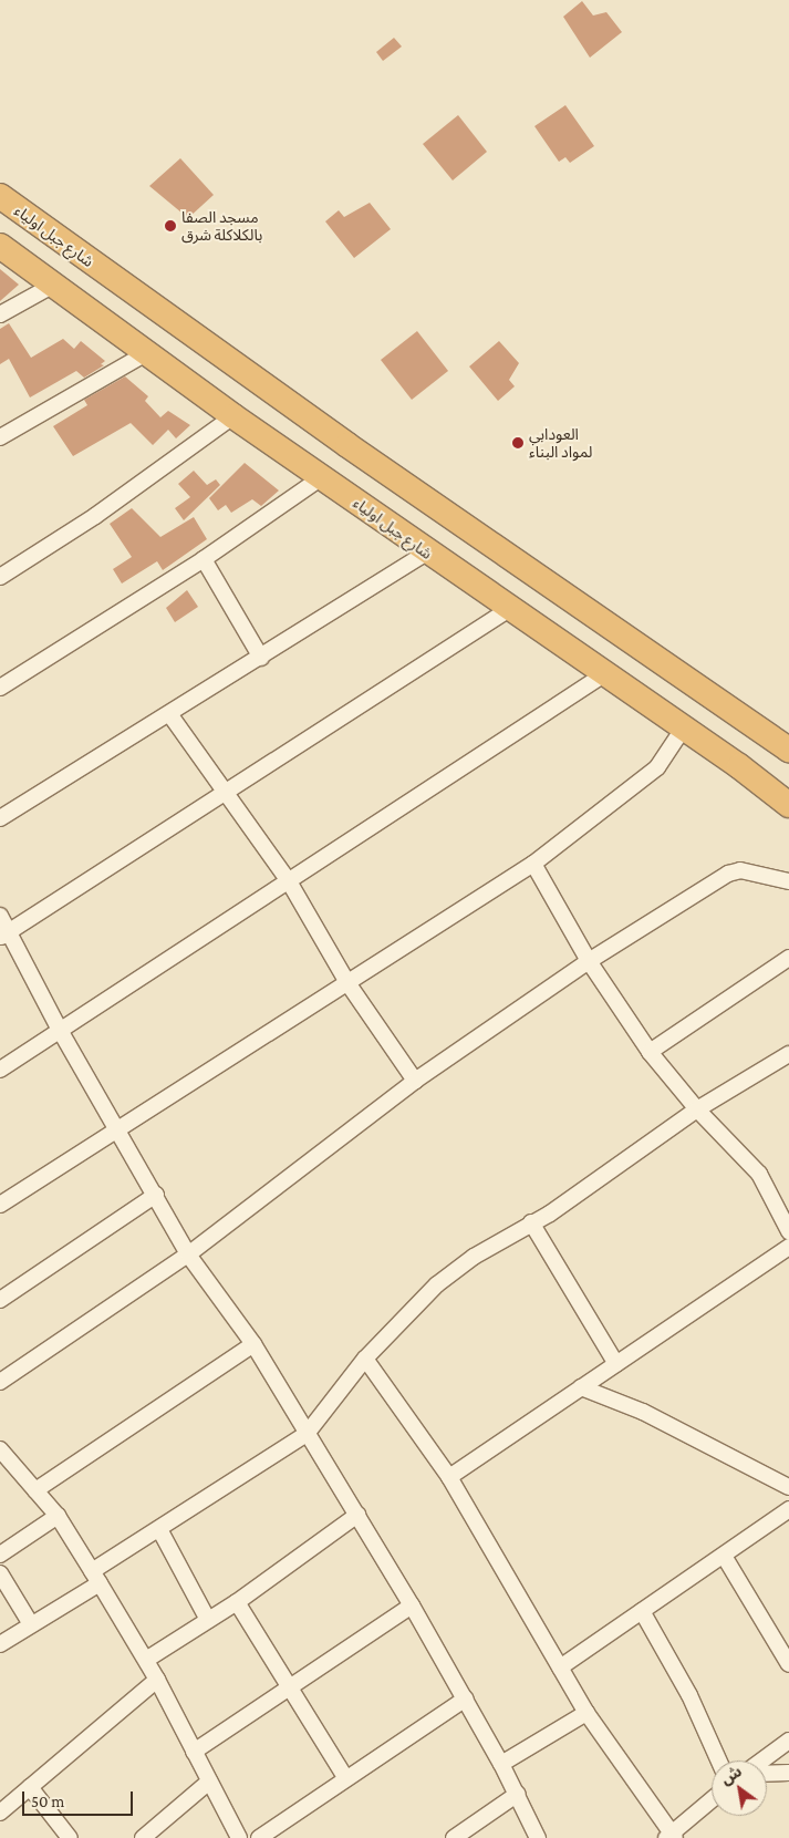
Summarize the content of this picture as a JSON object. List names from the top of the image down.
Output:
{
  "streets": {
    "highway": ["شارع جبل اولياء"]
  },
  "places": ["مسجد الصفا بالكلاكلة شرق", "العودابي لمواد البناء"],
  "scale_bar": "50 m",
  "north": "top left"
}
